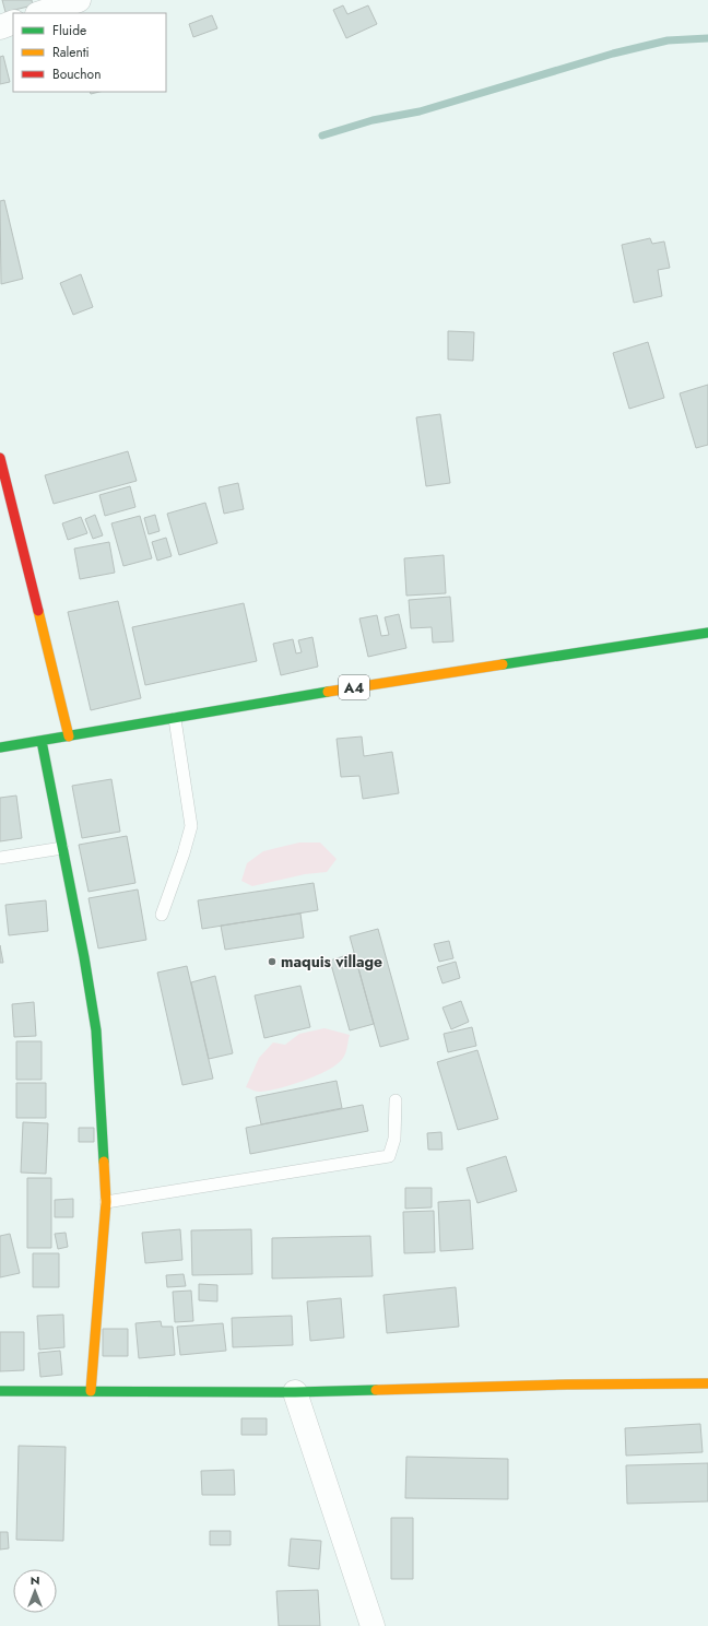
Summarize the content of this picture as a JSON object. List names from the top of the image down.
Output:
{
  "streets": {
    "street": ["A4"]
  },
  "places": ["maquis village"],
  "legend": ["Fluide", "Ralenti", "Bouchon"],
  "north": "top"
}
